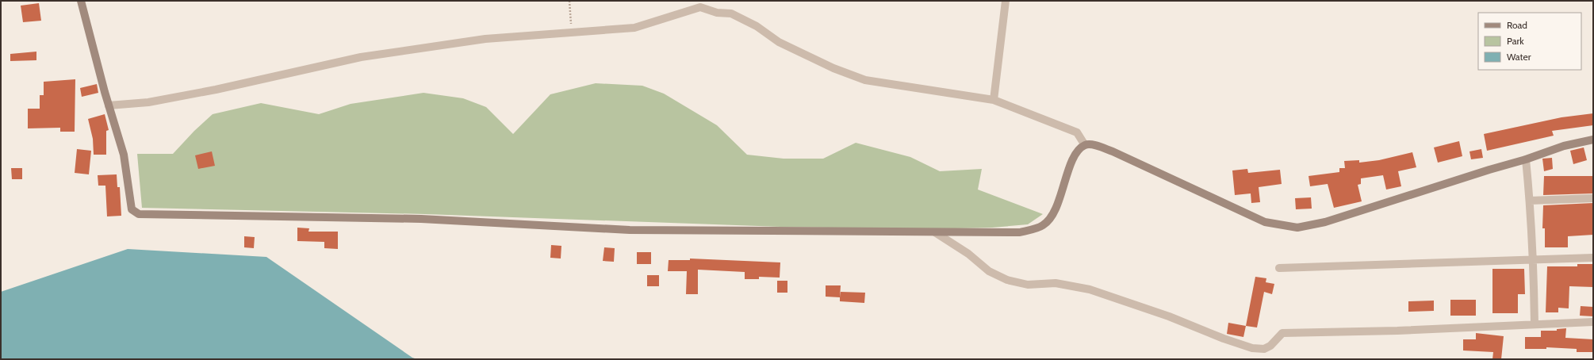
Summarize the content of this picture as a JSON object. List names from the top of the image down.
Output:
{
  "legend": ["Road", "Park", "Water"]
}
